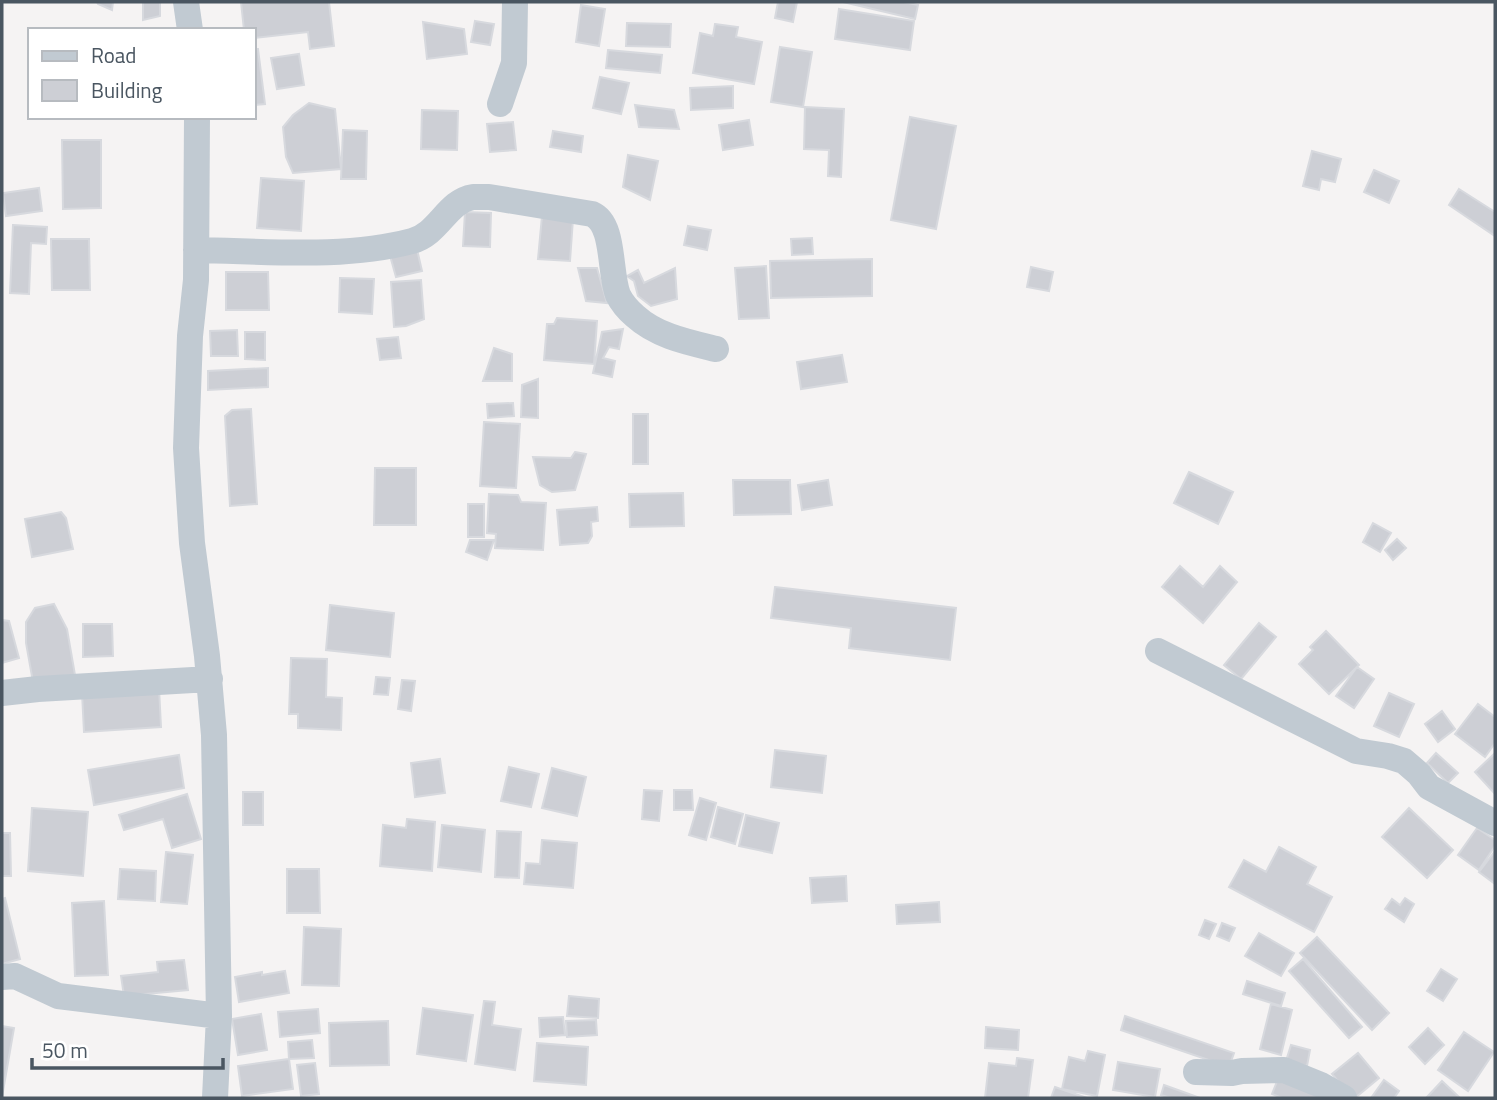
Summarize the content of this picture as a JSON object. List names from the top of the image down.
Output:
{
  "legend": ["Road", "Building"],
  "scale_bar": "50 m"
}
